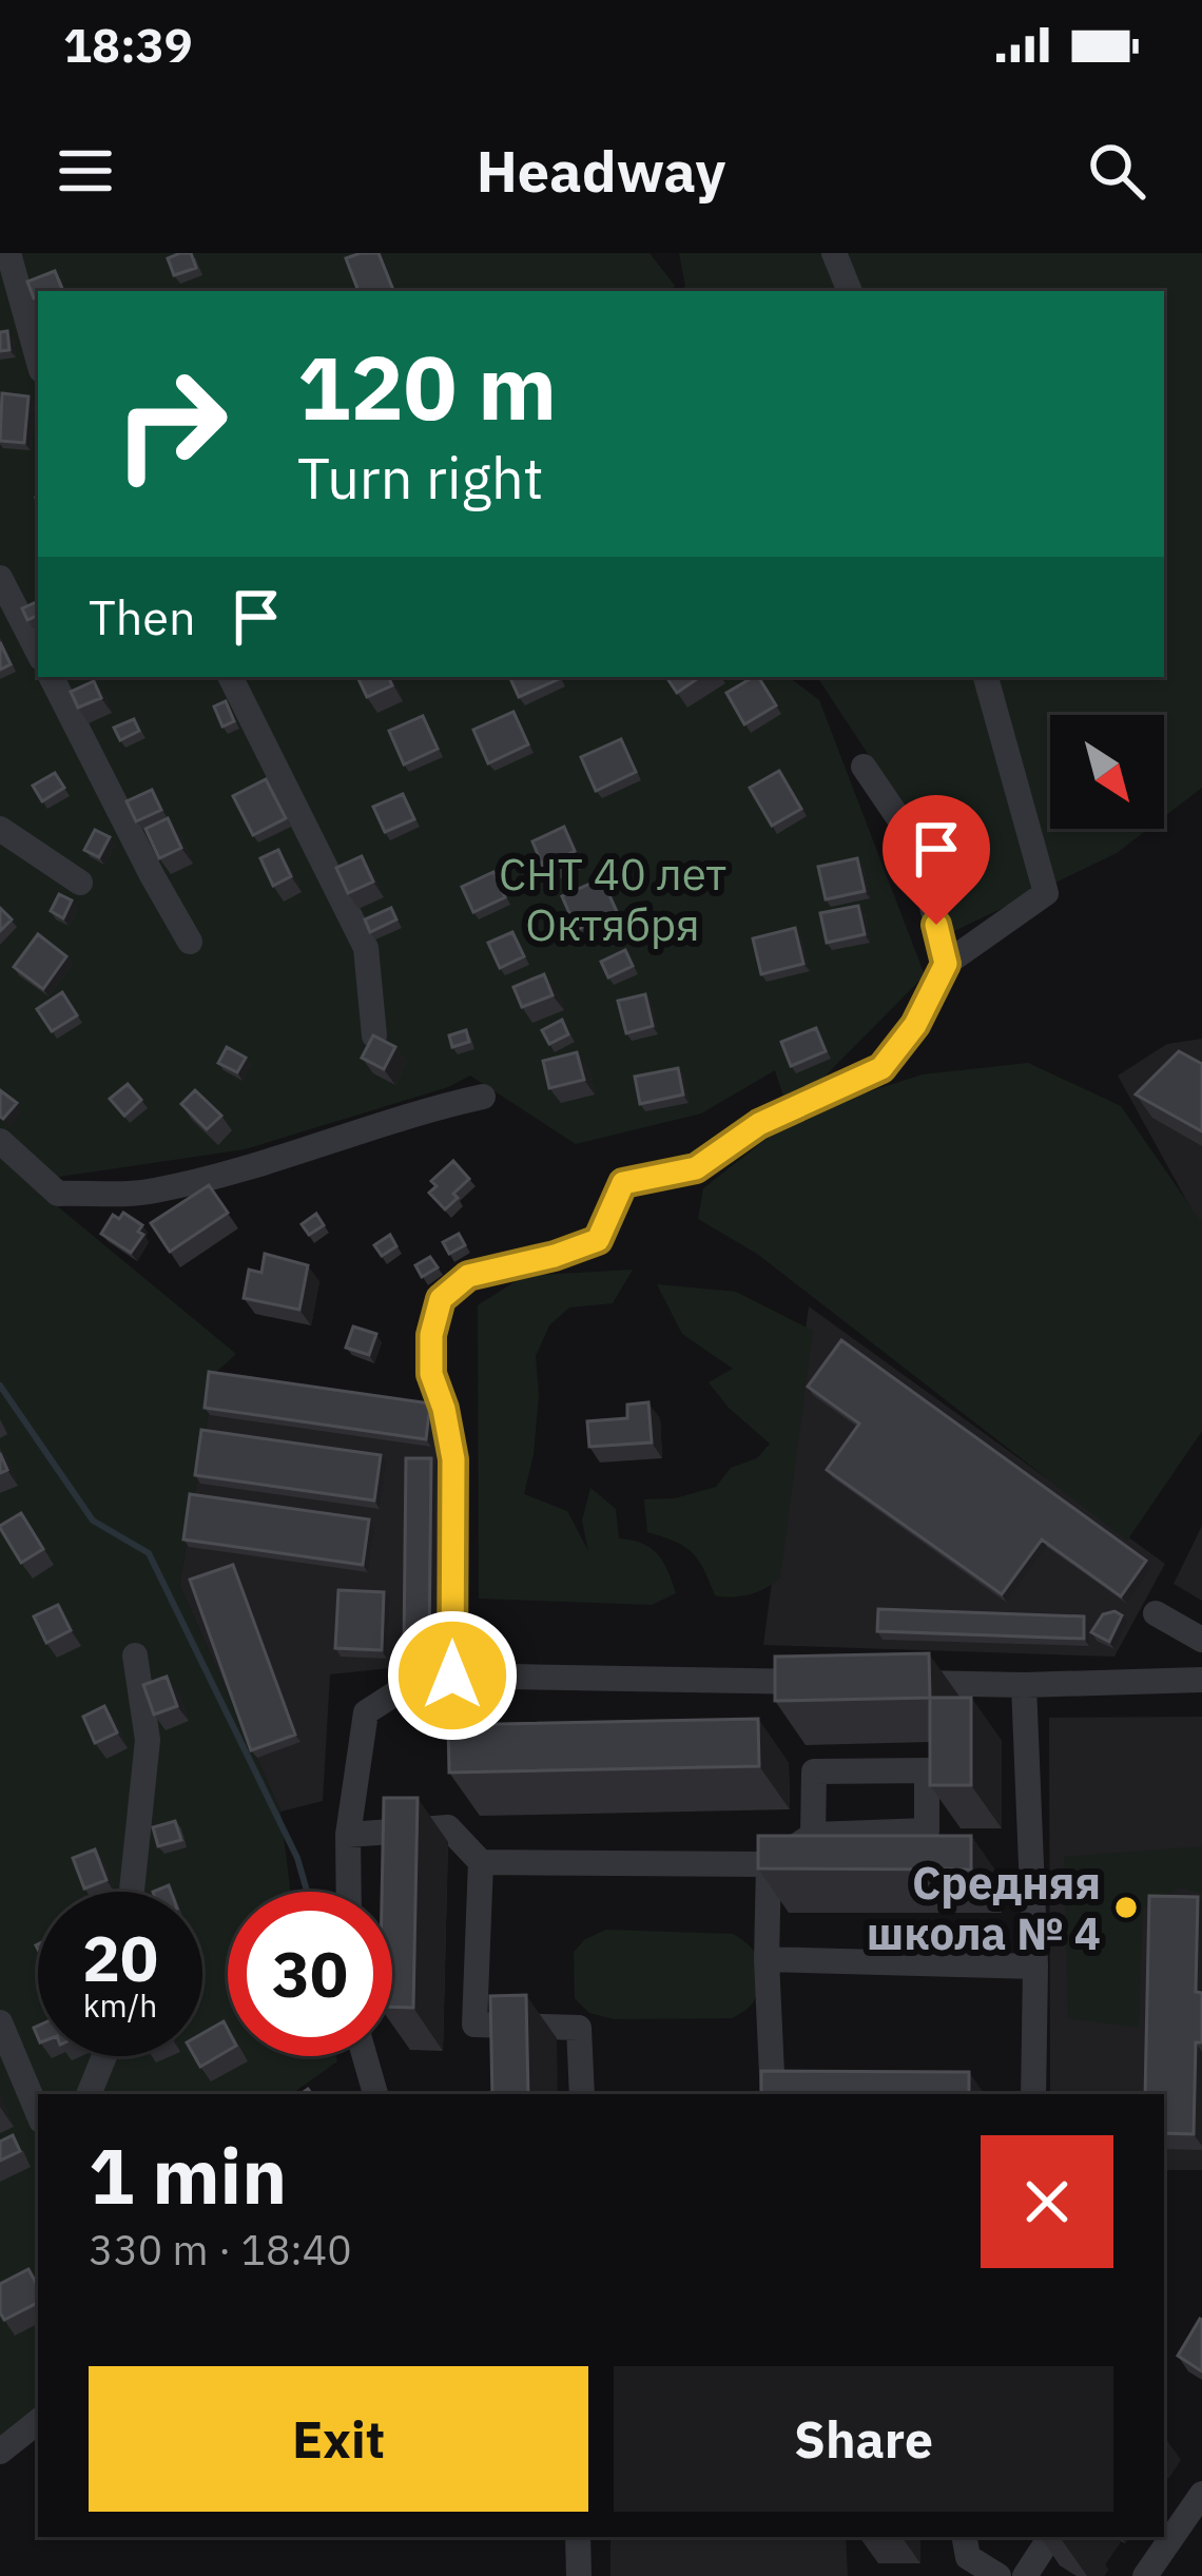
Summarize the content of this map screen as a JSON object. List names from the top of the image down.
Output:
{
  "parks": ["СНТ 40 лет Октября"],
  "places": ["Средняя школа № 4"],
  "north": "bottom right",
  "page": {
    "status": "18:39",
    "header": "Headway",
    "turn": ["120 m", "Turn right"],
    "then": "Then",
    "speed": "20 km/h",
    "limit": "30",
    "heading": ["1 min", "330 m · 18:40"],
    "buttons": ["Exit", "Share"]
  }
}
